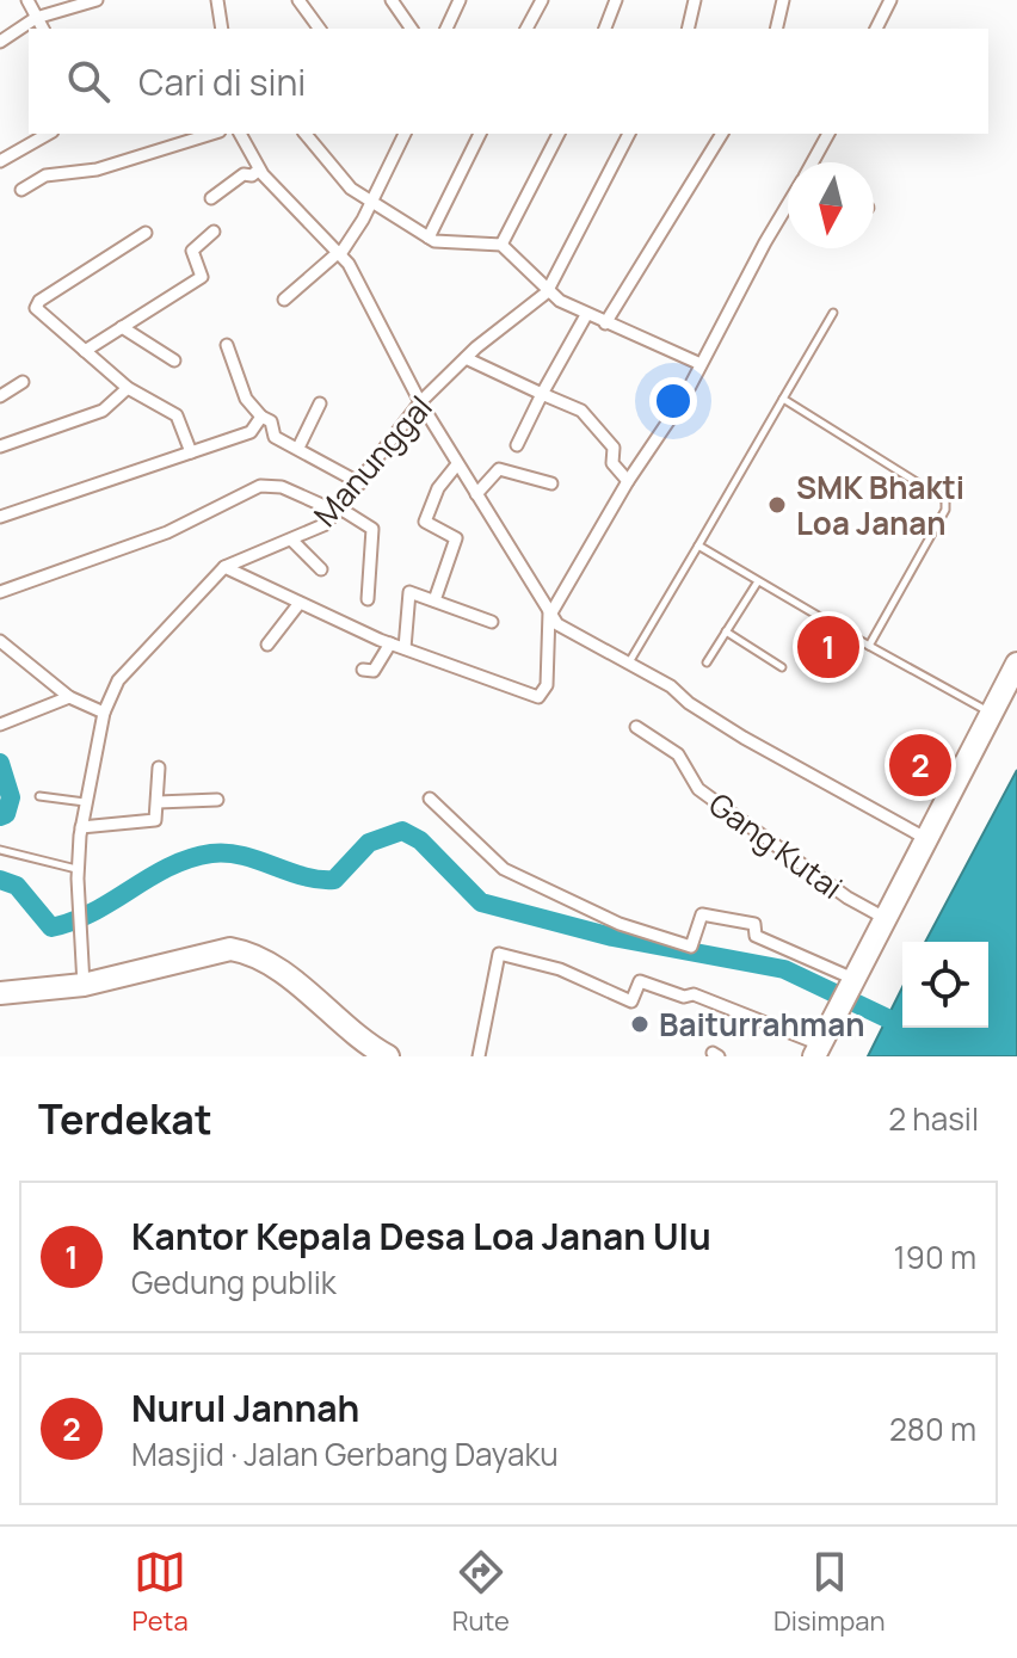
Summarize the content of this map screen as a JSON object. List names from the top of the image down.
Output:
{
  "streets": {
    "street": ["Manunggal", "Gang Kutai"]
  },
  "places": ["SMK Bhakti Loa Janan", "Baiturrahman"],
  "north": "bottom",
  "page": {
    "search": "Cari di sini",
    "pins": ["1", "2"],
    "heading": ["Terdekat", "2 hasil"],
    "list": [
      {
        "mark": "1",
        "name": "Kantor Kepala Desa Loa Janan Ulu",
        "note": "Gedung publik",
        "value": "190 m"
      },
      {
        "mark": "2",
        "name": "Nurul Jannah",
        "note": "Masjid · Jalan Gerbang Dayaku",
        "value": "280 m"
      }
    ],
    "nav": ["Peta", "Rute", "Disimpan"]
  }
}
